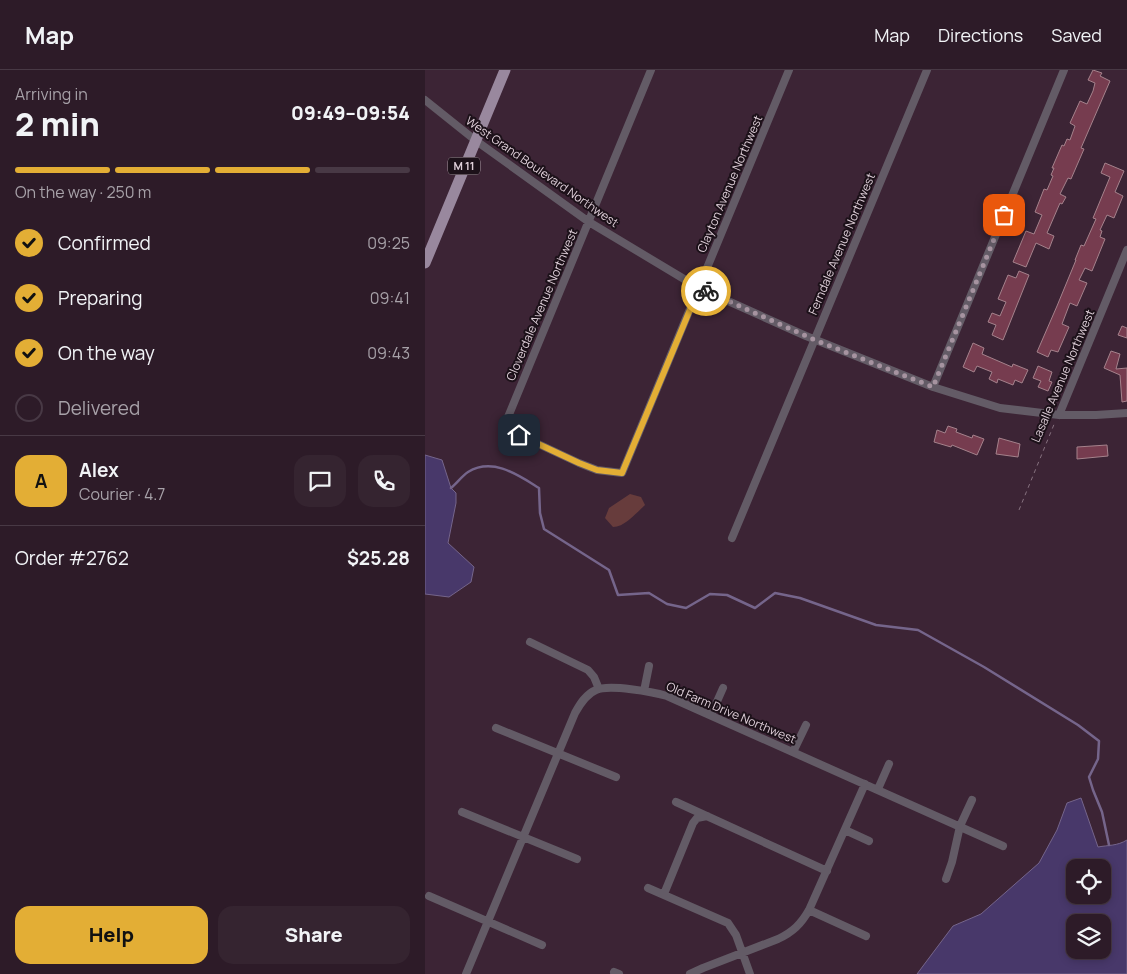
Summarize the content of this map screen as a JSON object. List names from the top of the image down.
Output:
{
  "streets": {
    "main road": ["M 11"],
    "street": [
      "West Grand Boulevard Northwest",
      "Clayton Avenue Northwest",
      "Ferndale Avenue Northwest",
      "Cloverdale Avenue Northwest",
      "Lasalle Avenue Northwest",
      "Old Farm Drive Northwest"
    ]
  },
  "crossings": [
    ["M 11", "West Grand Boulevard Northwest"],
    ["West Grand Boulevard Northwest", "Clayton Avenue Northwest"],
    ["West Grand Boulevard Northwest", "Ferndale Avenue Northwest"],
    ["West Grand Boulevard Northwest", "Cloverdale Avenue Northwest"],
    ["West Grand Boulevard Northwest", "Lasalle Avenue Northwest"],
    ["Clayton Avenue Northwest", "Cloverdale Avenue Northwest"]
  ],
  "page": {
    "header": "Map",
    "nav": ["Map", "Directions", "Saved"],
    "heading": ["2 min", "Arriving in", "09:49–09:54"],
    "panel": [
      "Alex",
      "Courier · 4.7",
      "Order #2762",
      "$25.28"
    ],
    "bar": "On the way · 250 m",
    "list": [
      ["Confirmed", "09:25"],
      ["Preparing", "09:41"],
      ["On the way", "09:43"],
      "Delivered"
    ],
    "round": "A",
    "buttons": ["Help", "Share"]
  }
}
